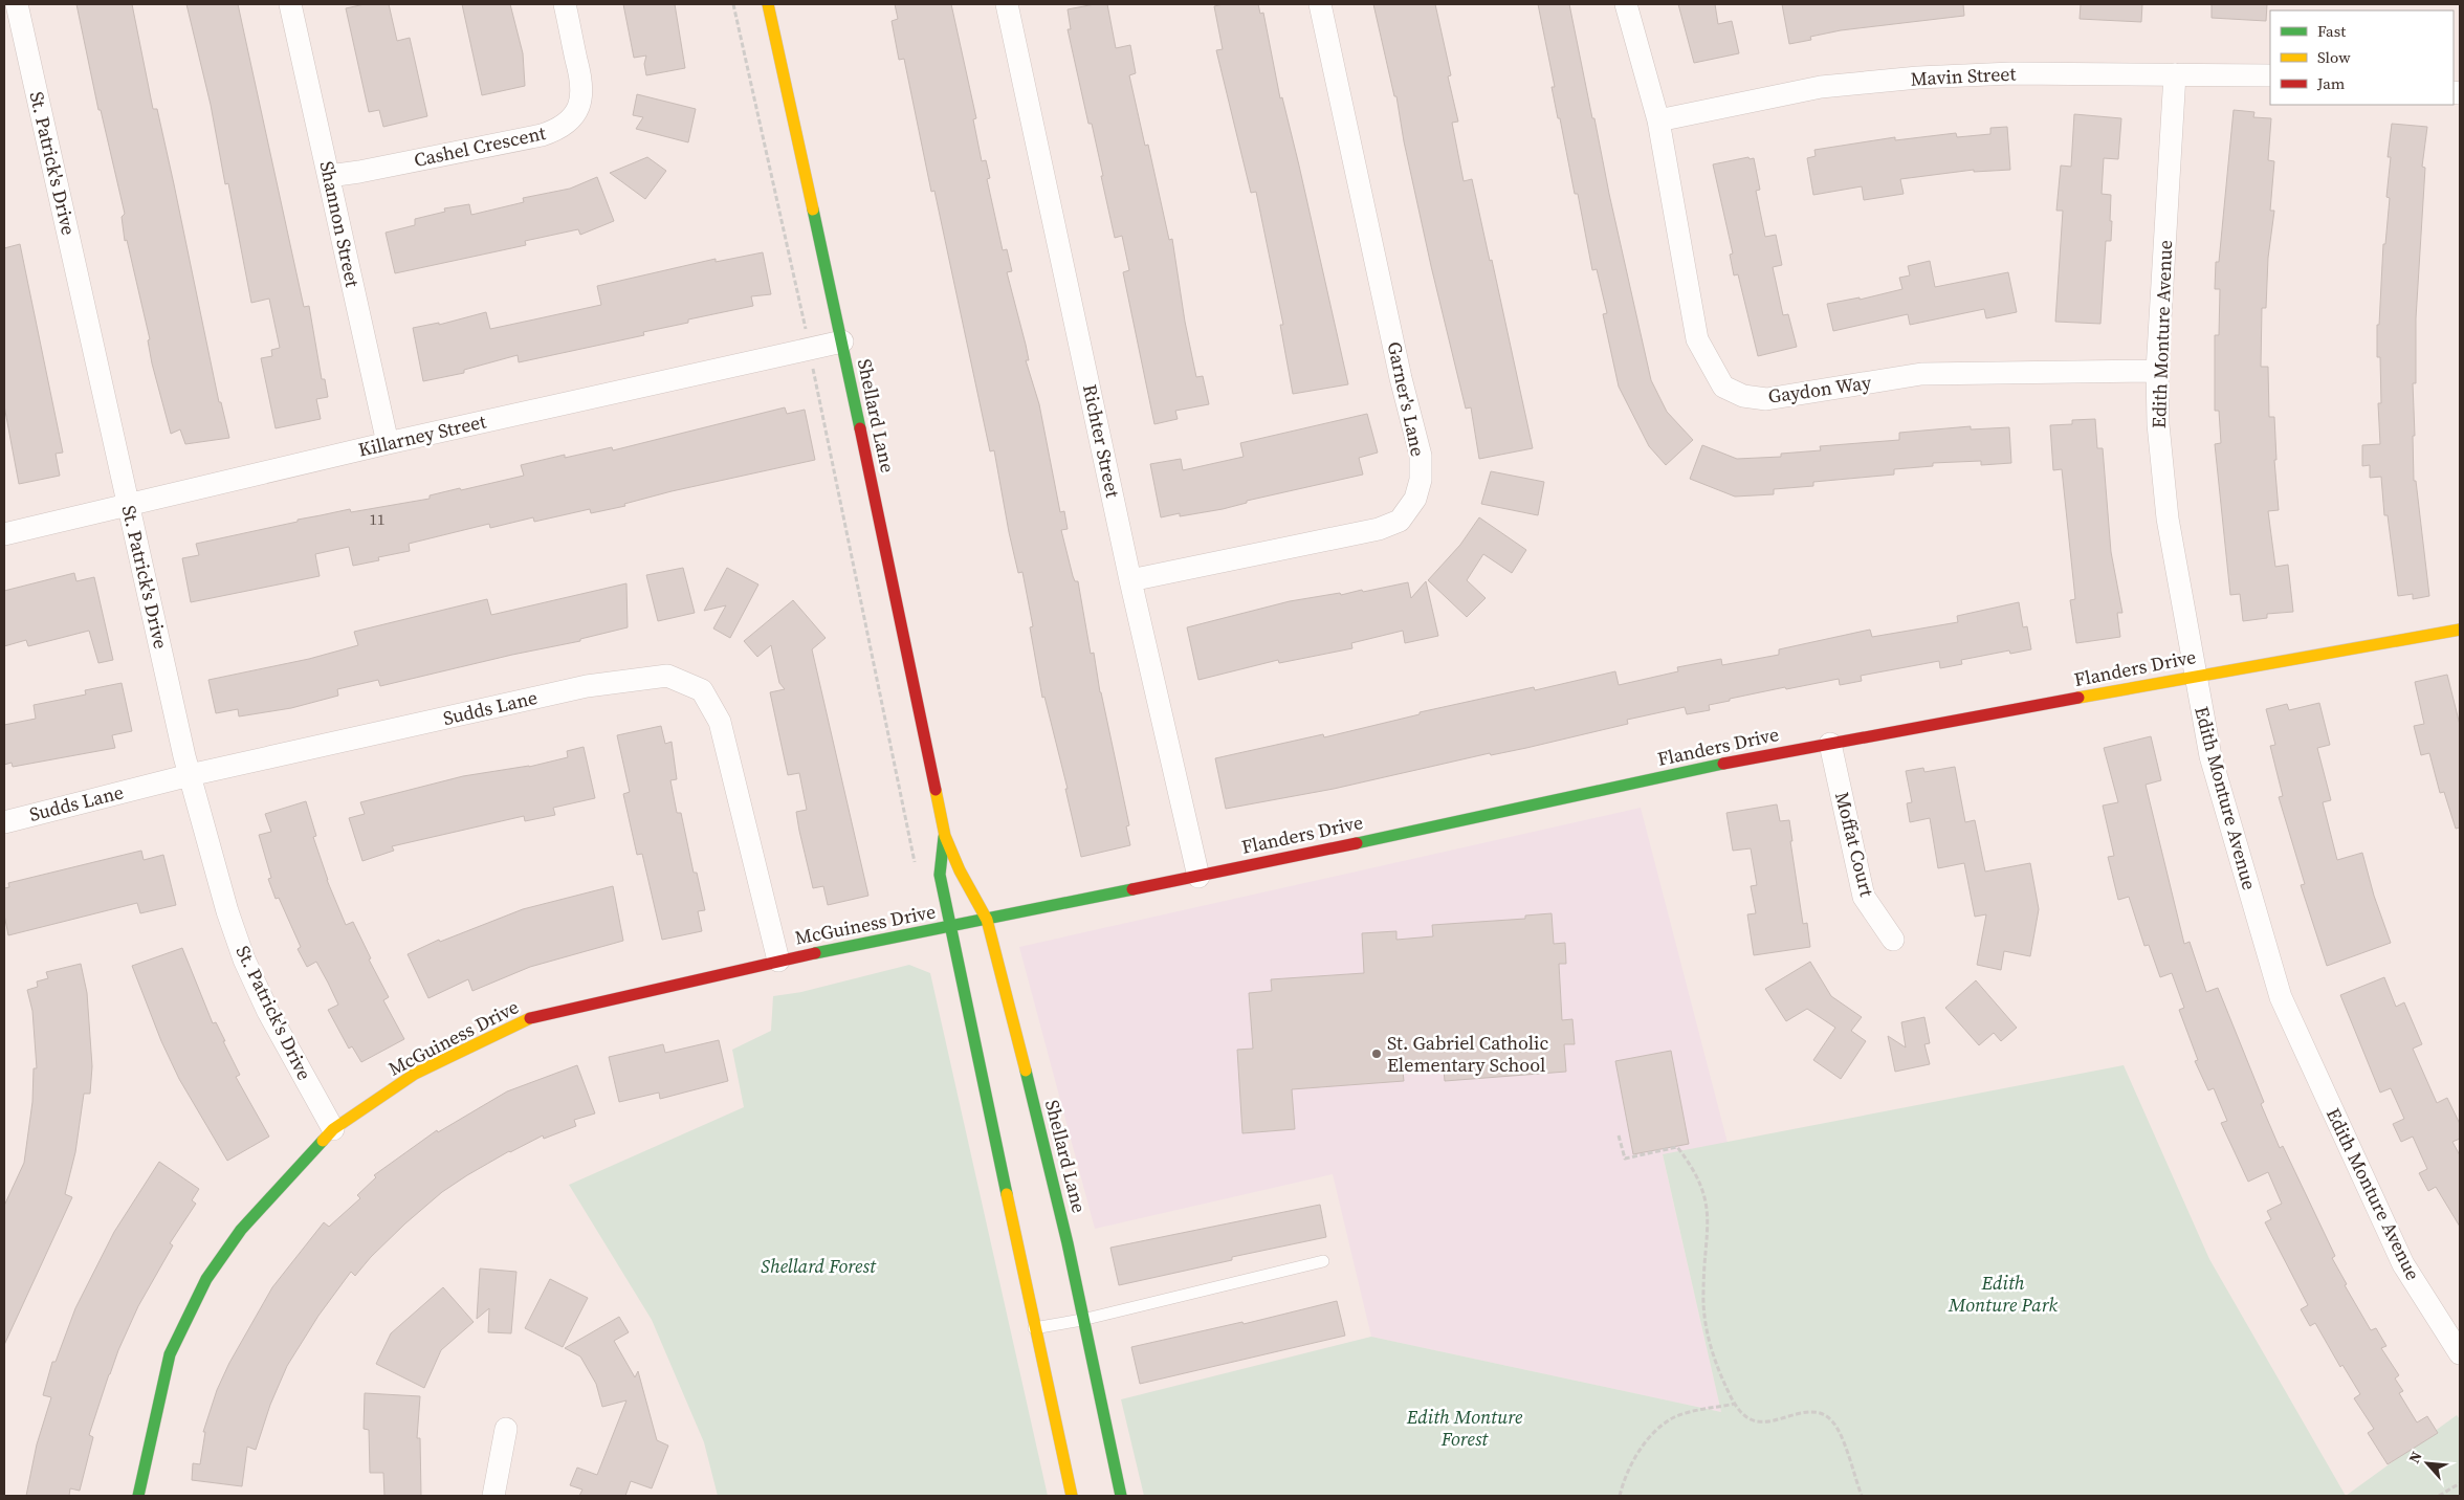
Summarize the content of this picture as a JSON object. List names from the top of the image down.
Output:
{
  "streets": {
    "street": [
      "Mavin Street",
      "Cashel Crescent",
      "St. Patrick's Drive",
      "Shannon Street",
      "Edith Monture Avenue",
      "Gaydon Way",
      "Garner's Lane",
      "Shellard Lane",
      "Killarney Street",
      "Richter Street",
      "Flanders Drive",
      "Sudds Lane",
      "Moffat Court",
      "McGuiness Drive"
    ]
  },
  "crossings": [
    ["Mavin Street", "Edith Monture Avenue"],
    ["Mavin Street", "Gaydon Way"],
    ["Cashel Crescent", "Shannon Street"],
    ["St. Patrick's Drive", "Killarney Street"],
    ["St. Patrick's Drive", "Sudds Lane"],
    ["St. Patrick's Drive", "McGuiness Drive"],
    ["Shannon Street", "Killarney Street"],
    ["Edith Monture Avenue", "Gaydon Way"],
    ["Edith Monture Avenue", "Flanders Drive"],
    ["Garner's Lane", "Richter Street"],
    ["Shellard Lane", "Killarney Street"],
    ["Shellard Lane", "Flanders Drive"],
    ["Shellard Lane", "McGuiness Drive"],
    ["Richter Street", "Flanders Drive"],
    ["Flanders Drive", "Moffat Court"],
    ["Flanders Drive", "McGuiness Drive"],
    ["Sudds Lane", "McGuiness Drive"]
  ],
  "parks": ["Shellard Forest", "Edith Monture Park", "Edith Monture Forest"],
  "places": ["St. Gabriel Catholic Elementary School"],
  "house_numbers": ["11"],
  "legend": ["Fast", "Slow", "Jam"],
  "north": "top left"
}
